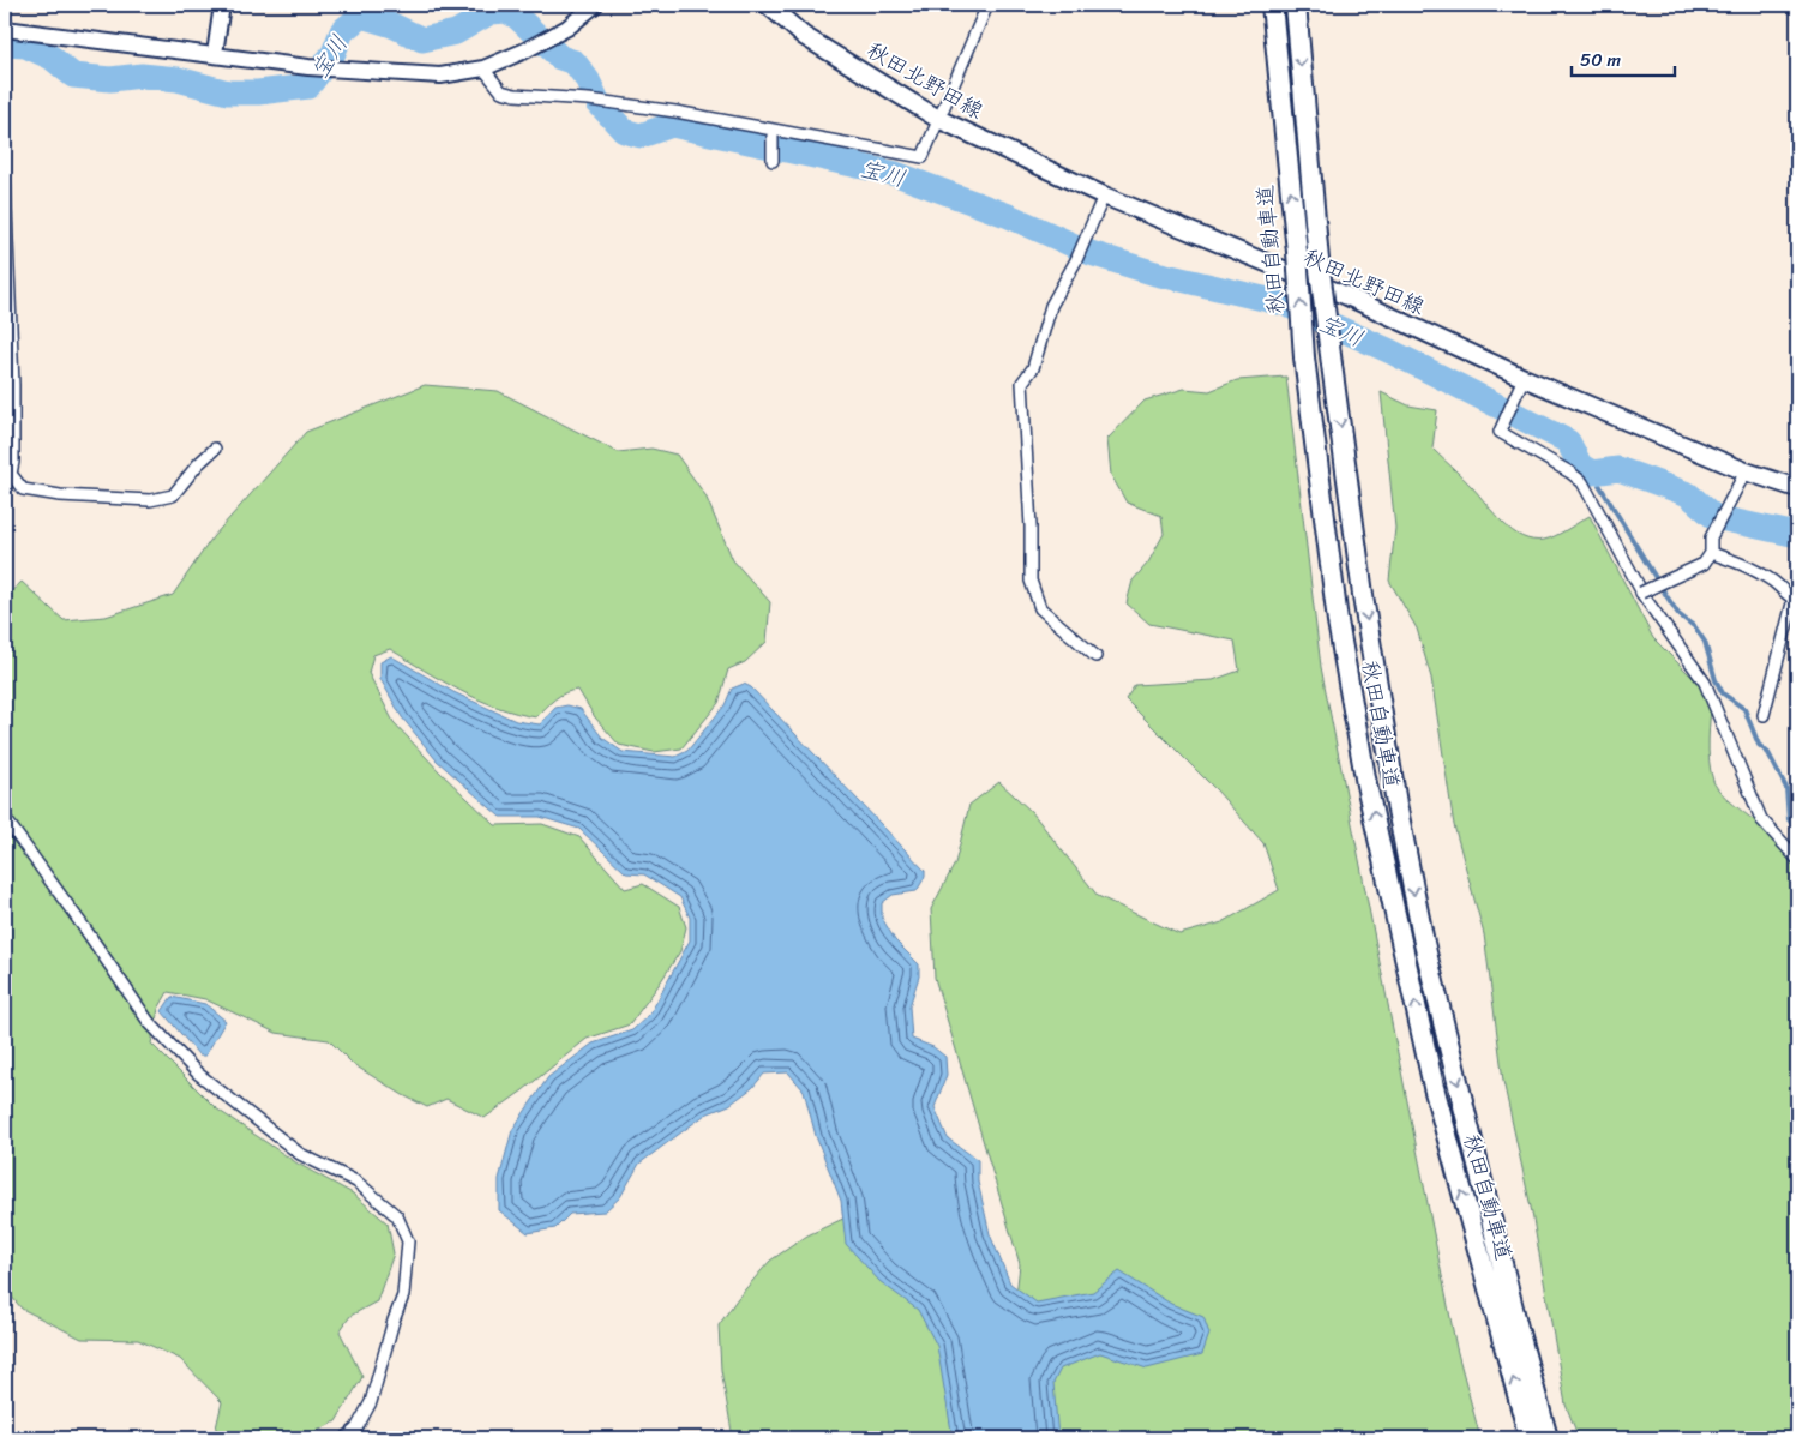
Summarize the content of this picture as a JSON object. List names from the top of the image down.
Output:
{
  "streets": {
    "highway": ["秋田自動車道"],
    "main road": ["秋田北野田線"]
  },
  "water": ["宝川"],
  "scale_bar": "50 m"
}
